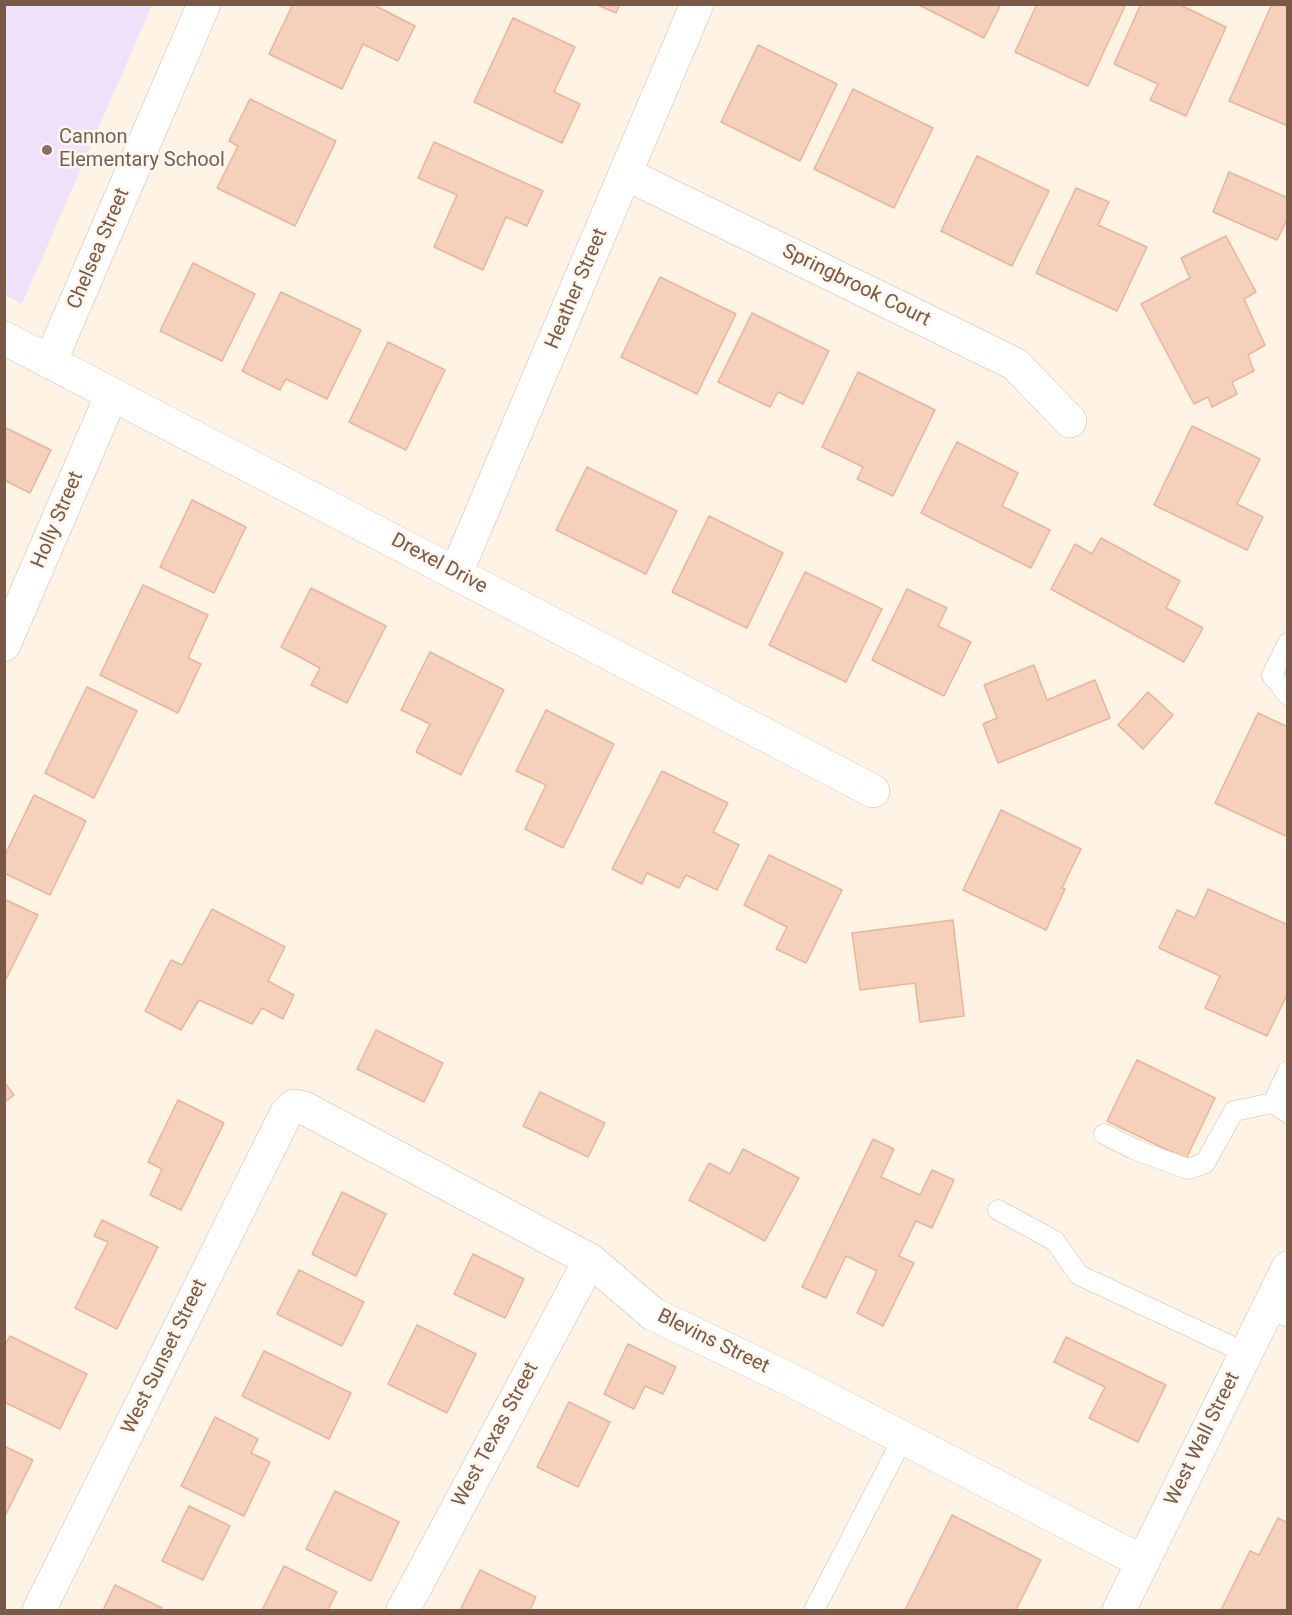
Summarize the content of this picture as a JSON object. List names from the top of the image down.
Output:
{
  "streets": {
    "street": [
      "Chelsea Street",
      "Springbrook Court",
      "Heather Street",
      "Holly Street",
      "Drexel Drive",
      "Blevins Street",
      "West Sunset Street",
      "West Texas Street",
      "West Wall Street"
    ]
  },
  "crossings": [
    ["Chelsea Street", "Drexel Drive"],
    ["Springbrook Court", "Heather Street"],
    ["Heather Street", "Drexel Drive"],
    ["Holly Street", "Drexel Drive"],
    ["Blevins Street", "West Sunset Street"],
    ["Blevins Street", "West Texas Street"],
    ["Blevins Street", "West Wall Street"]
  ],
  "places": ["Cannon Elementary School"]
}
